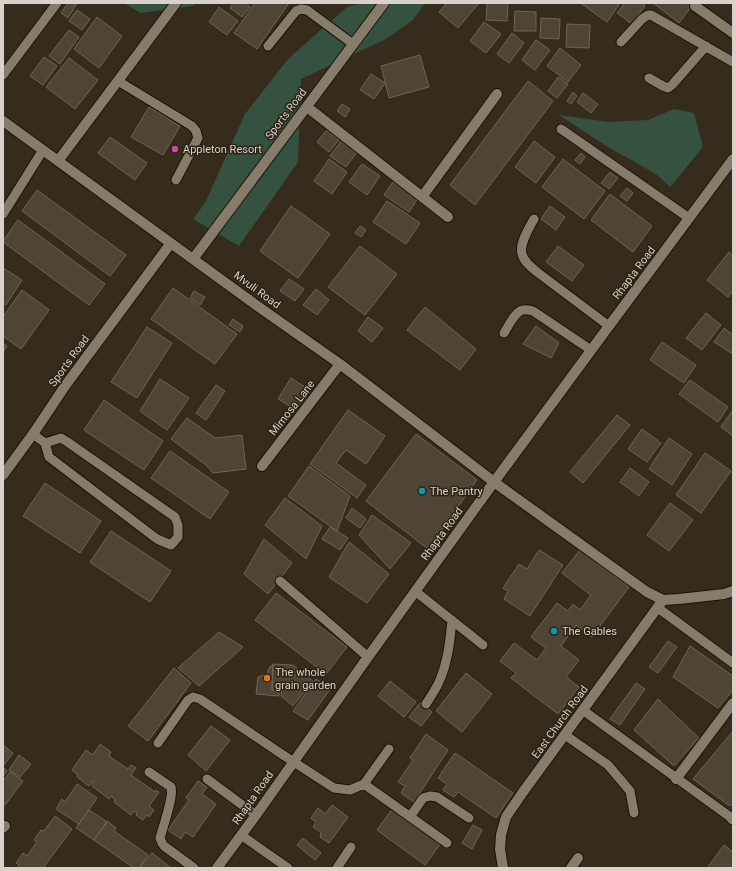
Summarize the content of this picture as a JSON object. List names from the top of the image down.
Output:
{
  "streets": {
    "street": [
      "Sports Road",
      "Rhapta Road",
      "Mvuli Road",
      "Mimosa Lane",
      "East Church Road"
    ]
  },
  "crossings": [
    ["Sports Road", "Mvuli Road"],
    ["Rhapta Road", "Mvuli Road"],
    ["Mvuli Road", "Mimosa Lane"]
  ],
  "places": [
    "Appleton Resort",
    "The Pantry",
    "The Gables",
    "The whole grain garden"
  ]
}
